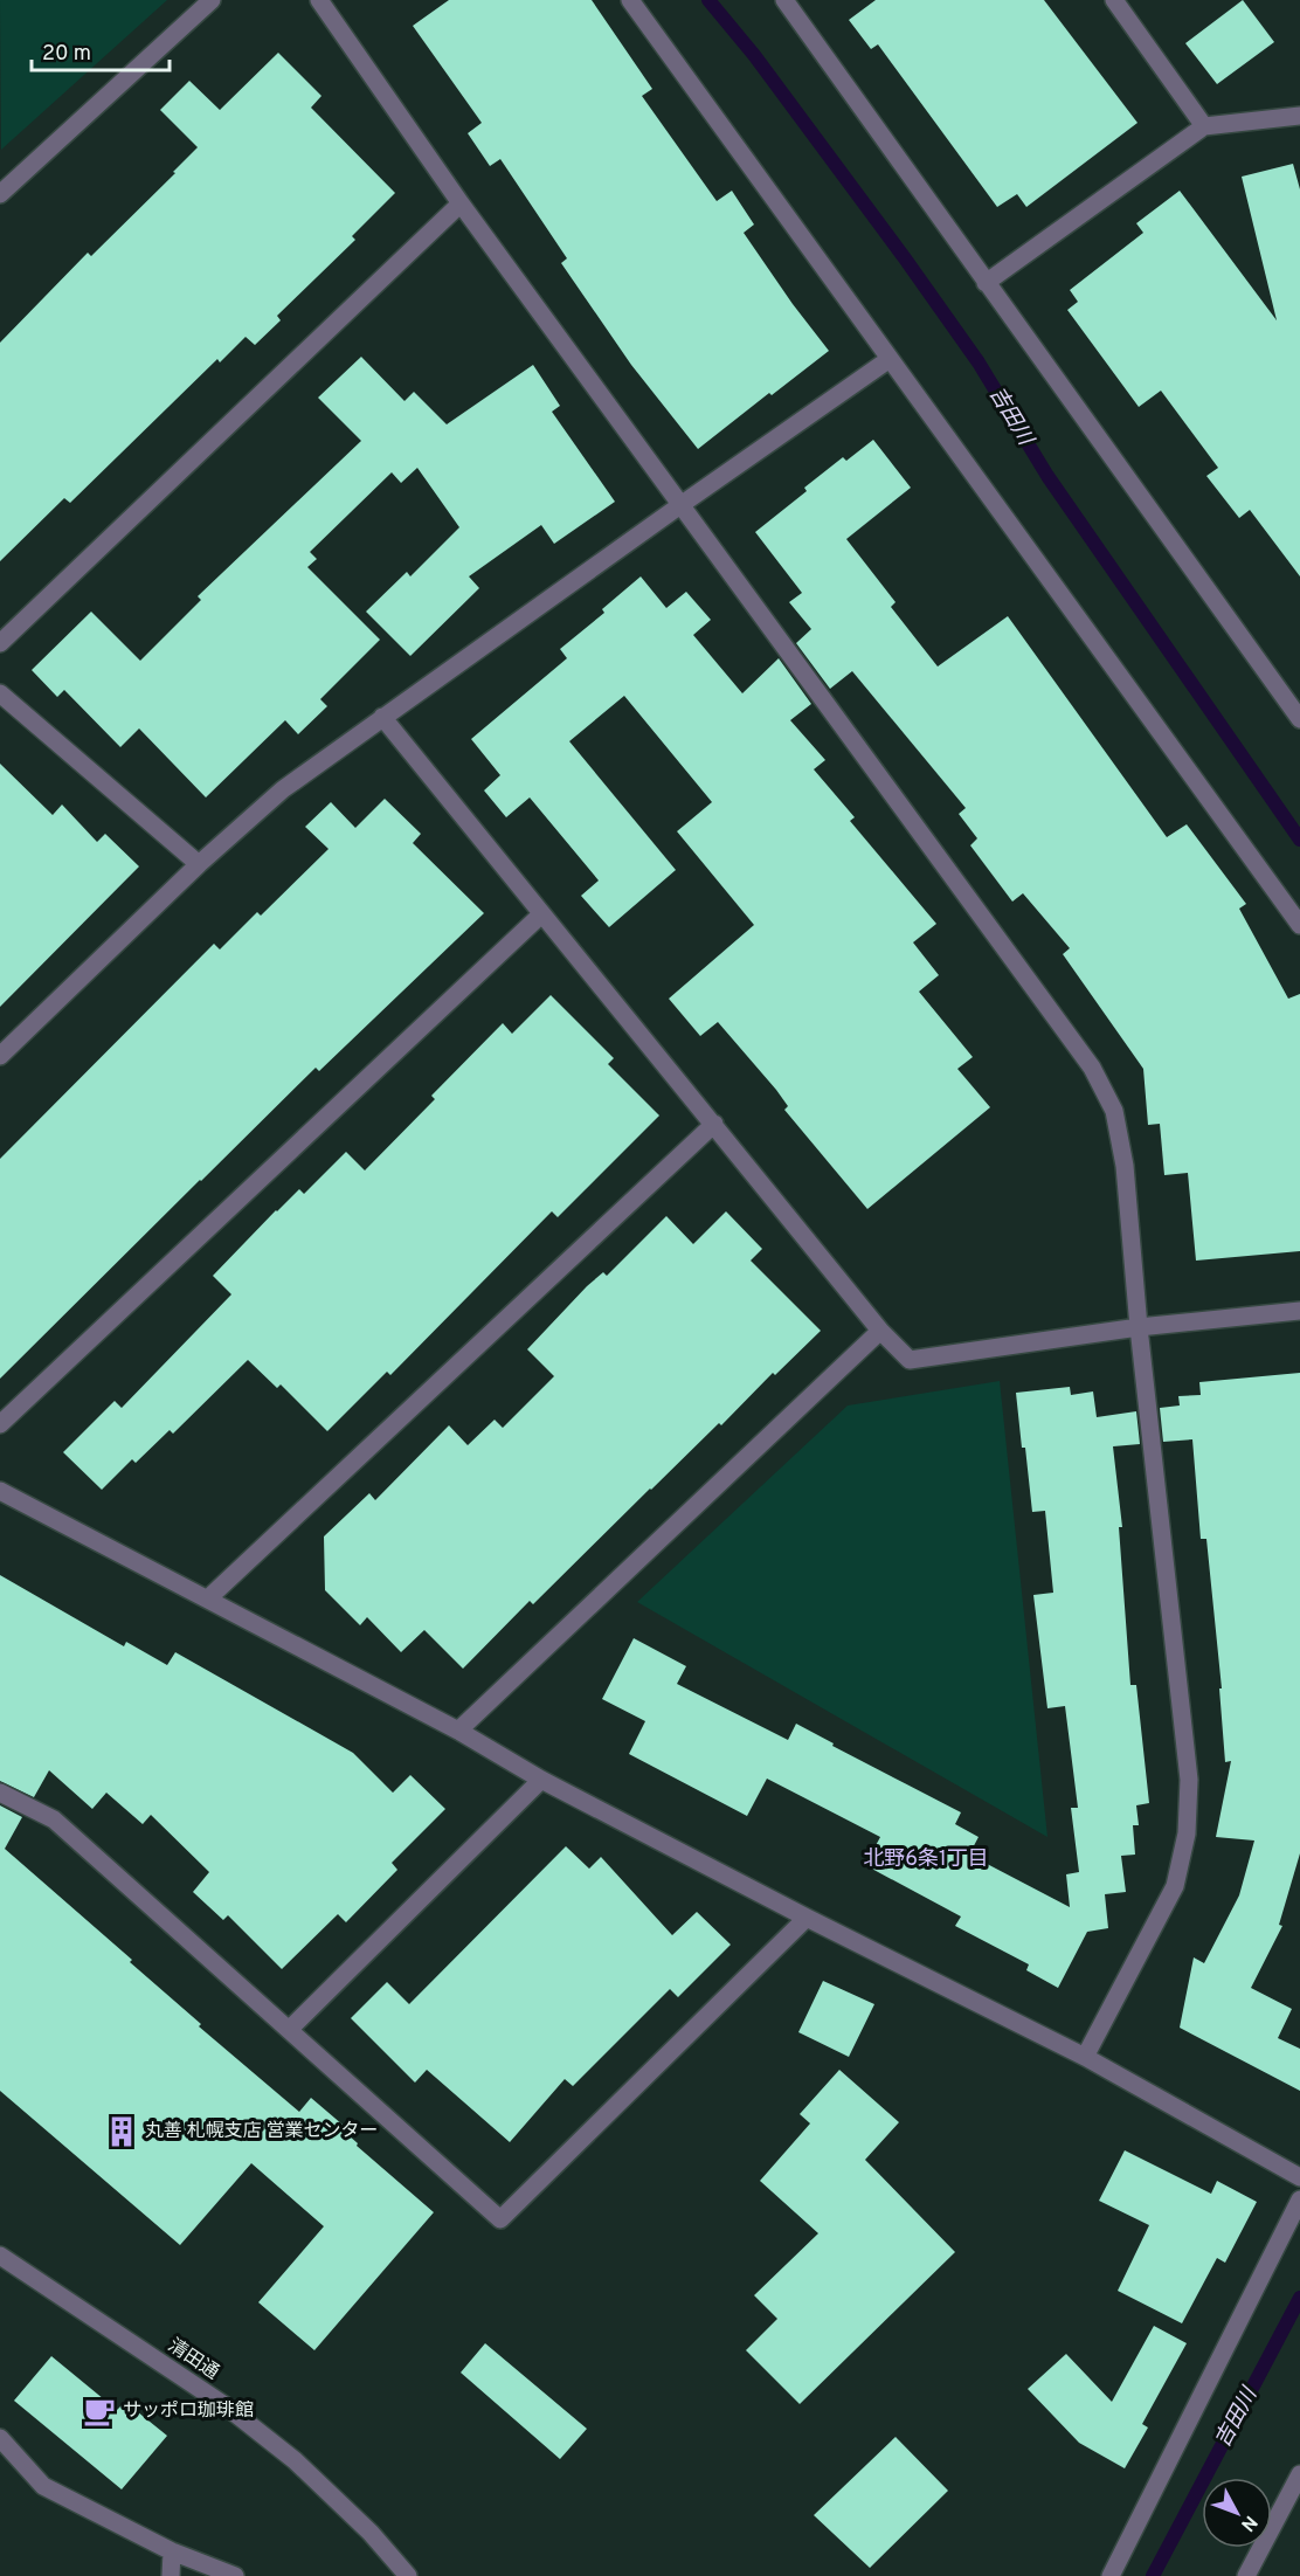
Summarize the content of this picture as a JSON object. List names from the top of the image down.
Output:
{
  "streets": {
    "street": ["清田通"]
  },
  "districts": ["北野6条1丁目"],
  "water": ["吉田川"],
  "places": {
    "building": ["丸善 札幌支店 営業センター"],
    "cafe": ["サッポロ珈琲館"]
  },
  "scale_bar": "20 m",
  "north": "bottom right"
}
